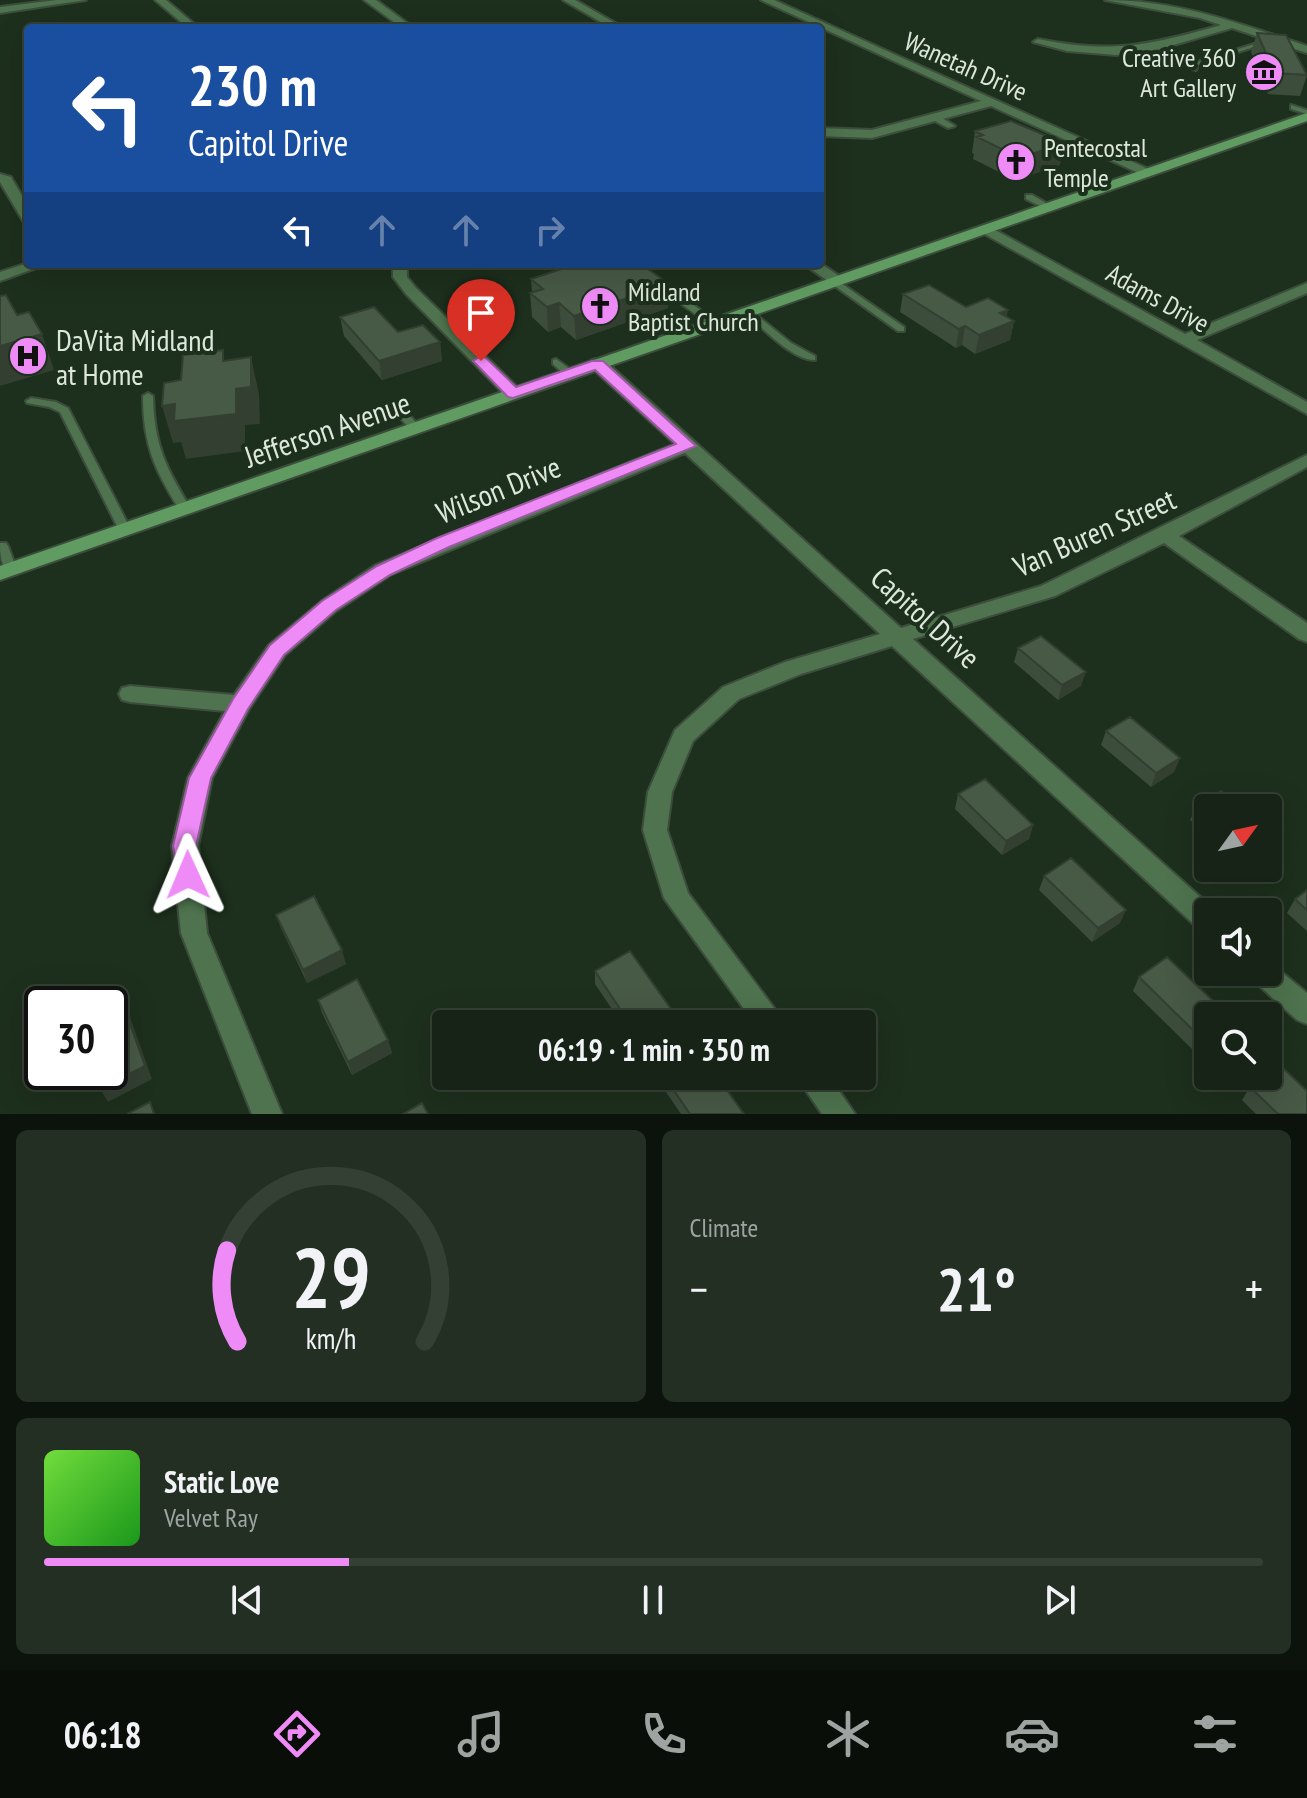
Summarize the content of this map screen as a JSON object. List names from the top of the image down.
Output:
{
  "streets": {
    "street": [
      "Wanetah Drive",
      "Adams Drive",
      "Jefferson Avenue",
      "Wilson Drive",
      "Van Buren Street",
      "Capitol Drive"
    ]
  },
  "crossings": [
    ["Wanetah Drive", "Jefferson Avenue"],
    ["Adams Drive", "Jefferson Avenue"],
    ["Jefferson Avenue", "Capitol Drive"],
    ["Wilson Drive", "Capitol Drive"],
    ["Van Buren Street", "Capitol Drive"]
  ],
  "places": {
    "museum": ["Creative 360 Art Gallery"],
    "church": ["Pentecostal Temple", "Midland Baptist Church"],
    "hospital": ["DaVita Midland at Home"]
  },
  "north": "top right",
  "page": {
    "turn": ["230 m", "Capitol Drive"],
    "limit": "30",
    "trip": "06:19 · 1 min · 350 m",
    "tile": "Climate",
    "heat": ["−", "21°", "+"],
    "song": ["Static Love", "Velvet Ray"],
    "tabs": "06:18",
    "gauge": ["29", "km/h"]
  }
}
